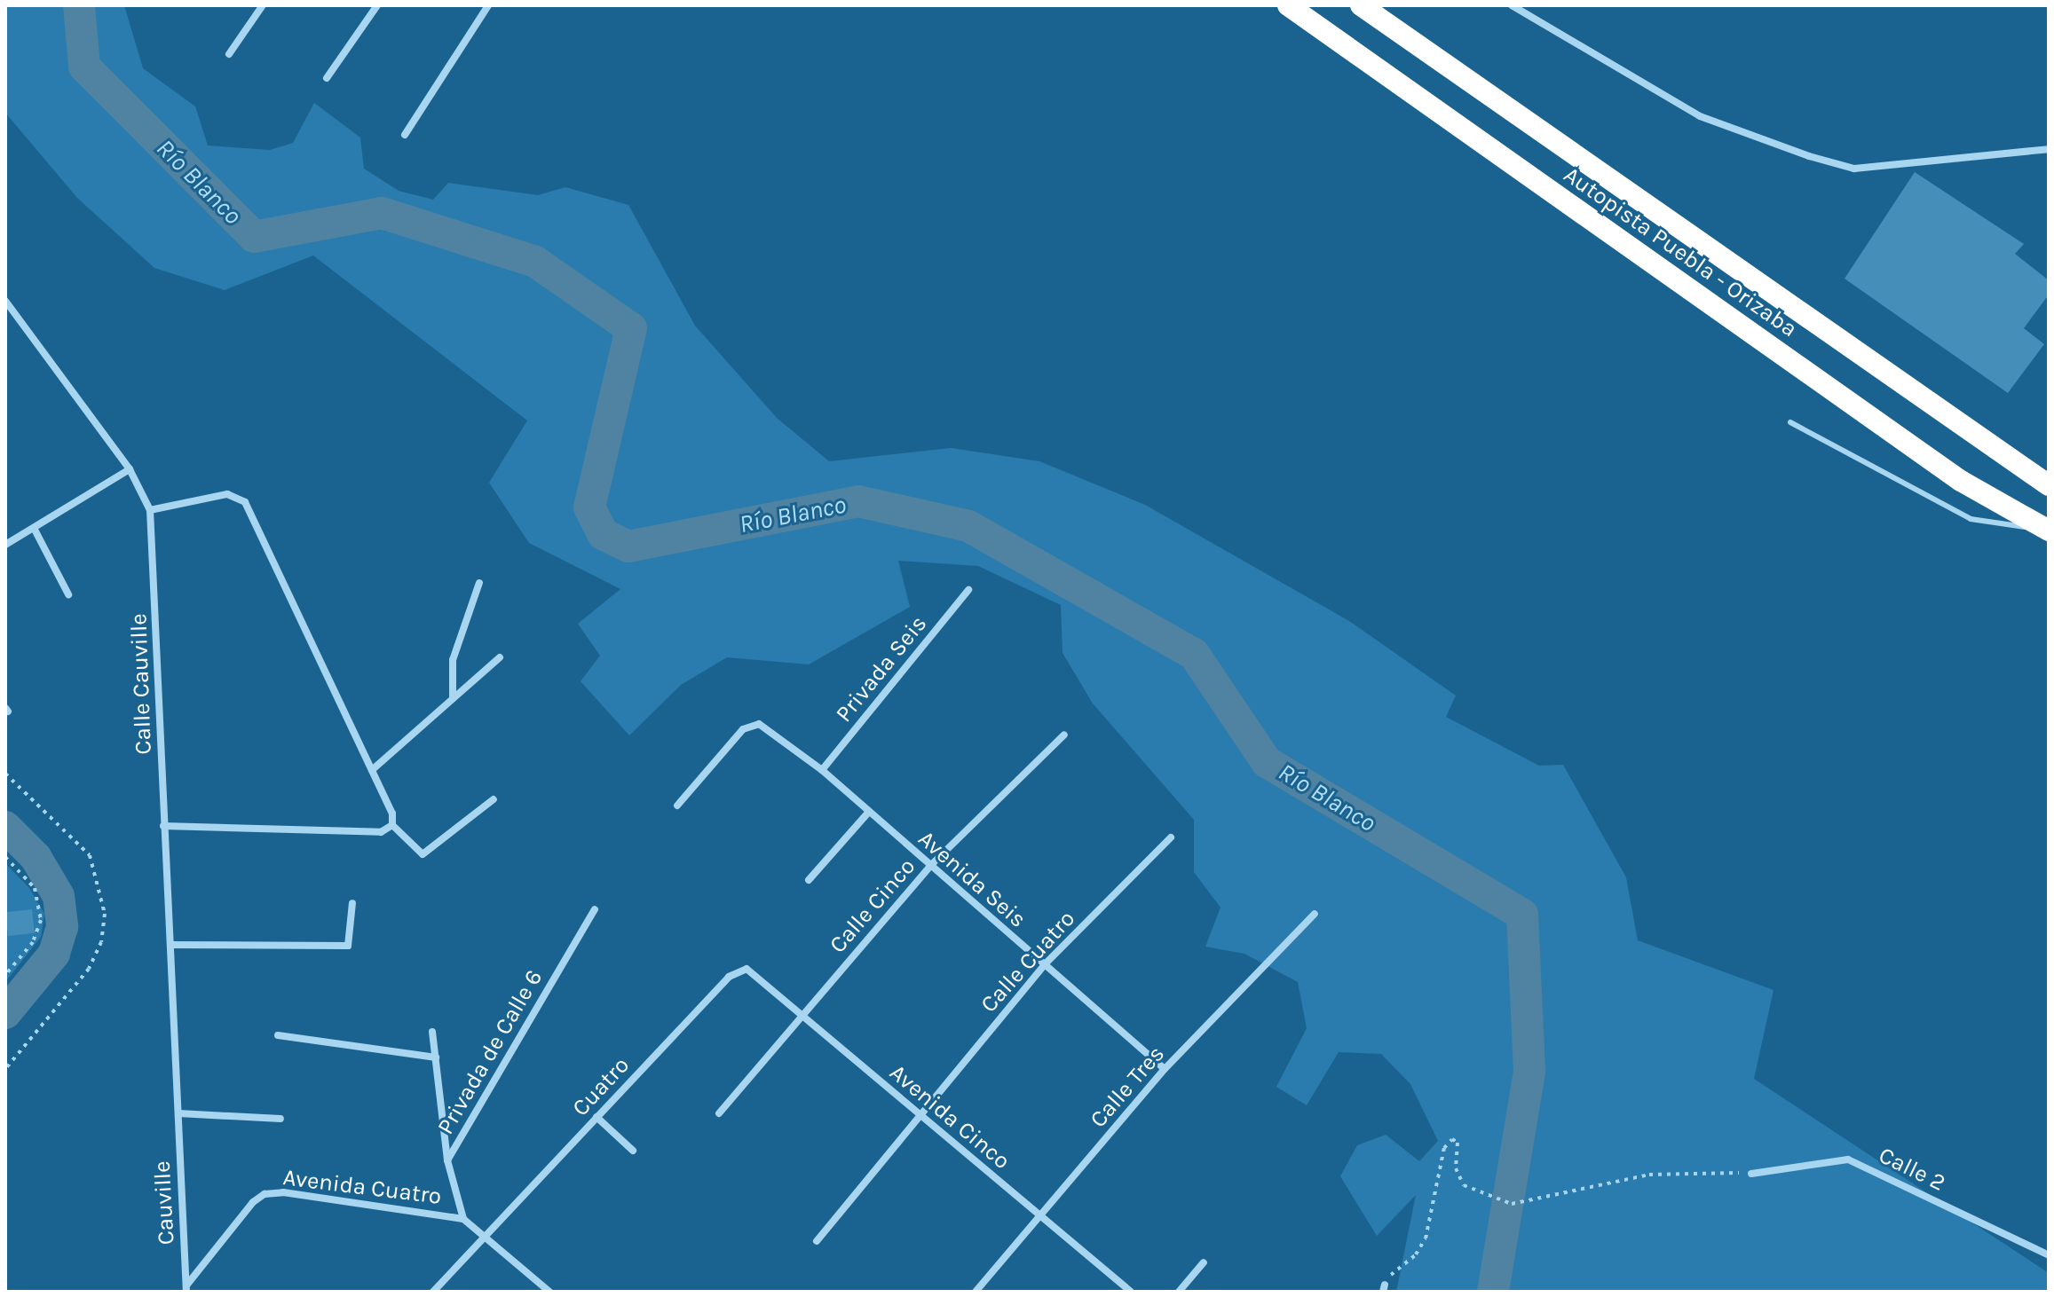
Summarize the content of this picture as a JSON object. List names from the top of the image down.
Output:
{
  "streets": {
    "highway": ["Autopista Puebla - Orizaba"],
    "street": [
      "Privada Seis",
      "Calle Cauville",
      "Avenida Seis",
      "Calle Cinco",
      "Calle Cuatro",
      "Privada de Calle 6",
      "Cuatro",
      "Calle Tres",
      "Avenida Cinco",
      "Calle 2",
      "Avenida Cuatro",
      "Cauville"
    ]
  },
  "crossings": [
    ["Privada Seis", "Avenida Seis"],
    ["Calle Cauville", "Cauville"],
    ["Avenida Seis", "Calle Cinco"],
    ["Avenida Seis", "Calle Cuatro"],
    ["Avenida Seis", "Calle Tres"],
    ["Calle Cinco", "Avenida Cinco"],
    ["Calle Cuatro", "Avenida Cinco"],
    ["Privada de Calle 6", "Avenida Cuatro"],
    ["Cuatro", "Avenida Cinco"],
    ["Cuatro", "Avenida Cuatro"],
    ["Calle Tres", "Avenida Cinco"],
    ["Avenida Cuatro", "Cauville"]
  ],
  "water": ["Río Blanco"]
}
